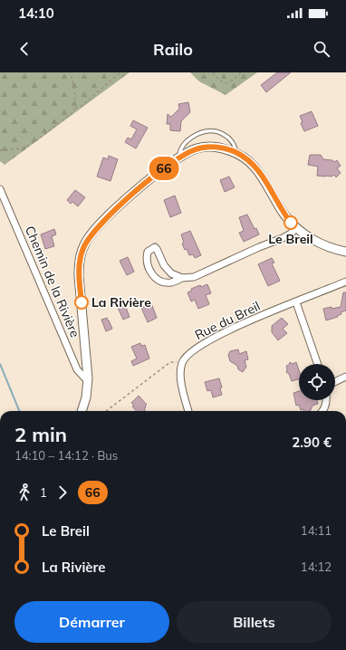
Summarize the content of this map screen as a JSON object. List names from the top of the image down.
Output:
{
  "streets": {
    "street": ["Chemin de la Rivière", "Rue du Breil"]
  },
  "places": ["Le Breil", "La Rivière"],
  "lines": ["bus line 66"],
  "page": {
    "status": "14:10",
    "header": "Railo",
    "on_map": "66",
    "heading": ["2 min", "14:10 – 14:12 · Bus", "2.90 €"],
    "legs": ["1", "66"],
    "list": [
      {
        "name": "Le Breil",
        "value": "14:11"
      },
      {
        "name": "La Rivière",
        "value": "14:12"
      }
    ],
    "buttons": ["Démarrer", "Billets"]
  }
}
